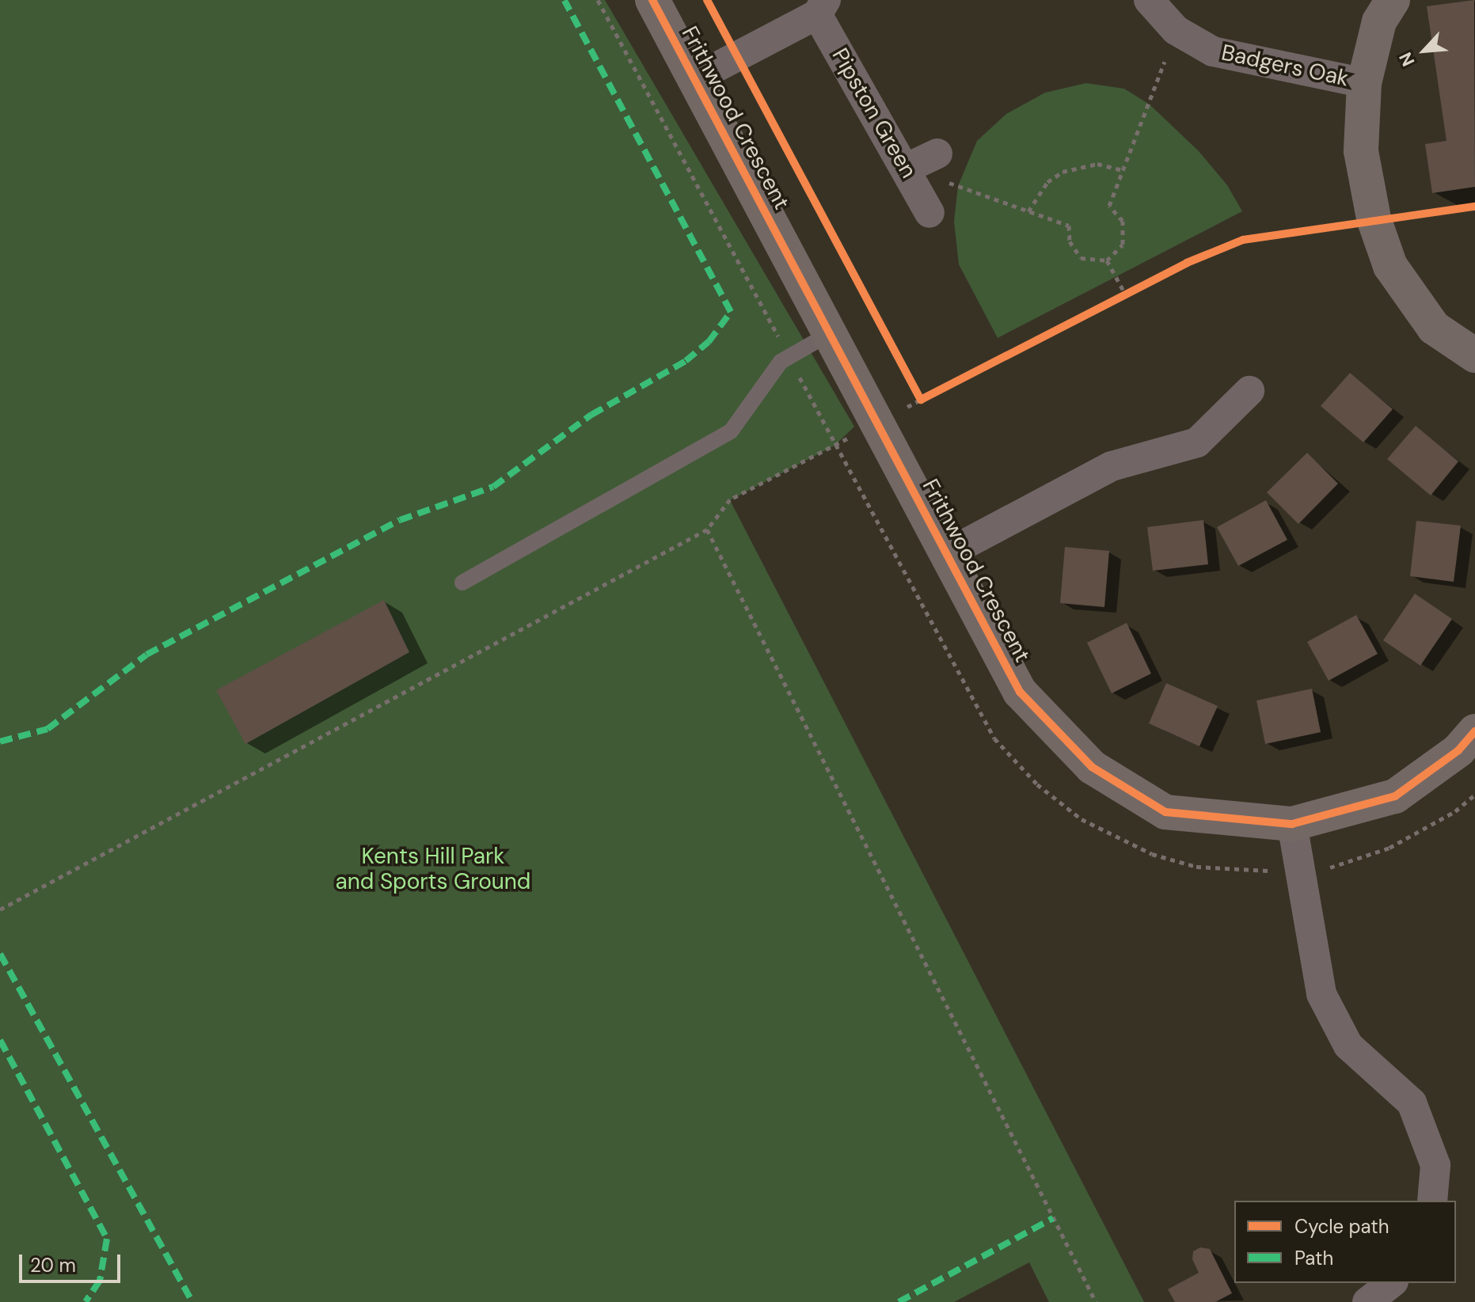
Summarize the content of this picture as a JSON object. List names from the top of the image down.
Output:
{
  "streets": {
    "street": ["Badgers Oak", "Pipston Green", "Frithwood Crescent"]
  },
  "crossings": [
    ["Pipston Green", "Frithwood Crescent"]
  ],
  "parks": ["Kents Hill Park and Sports Ground"],
  "legend": ["Cycle path", "Path"],
  "scale_bar": "20 m",
  "north": "bottom left"
}
